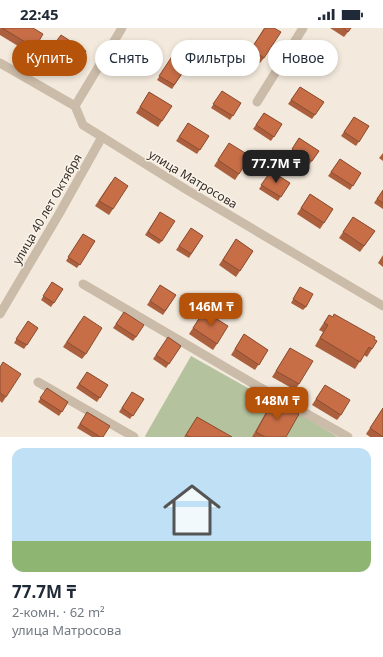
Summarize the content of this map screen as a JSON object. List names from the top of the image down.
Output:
{
  "streets": {
    "street": ["улица Матросова", "улица 40 лет Октября"]
  },
  "crossings": [
    ["улица Матросова", "улица 40 лет Октября"]
  ],
  "page": {
    "status": "22:45",
    "chip": [
      "Купить",
      "Снять",
      "Фильтры",
      "Новое"
    ],
    "price": ["77.7M ₸", "146M ₸", "148M ₸"],
    "list": [
      {
        "name": "77.7M ₸",
        "note": "2-комн. · 62 m² · улица Матросова"
      }
    ]
  }
}
